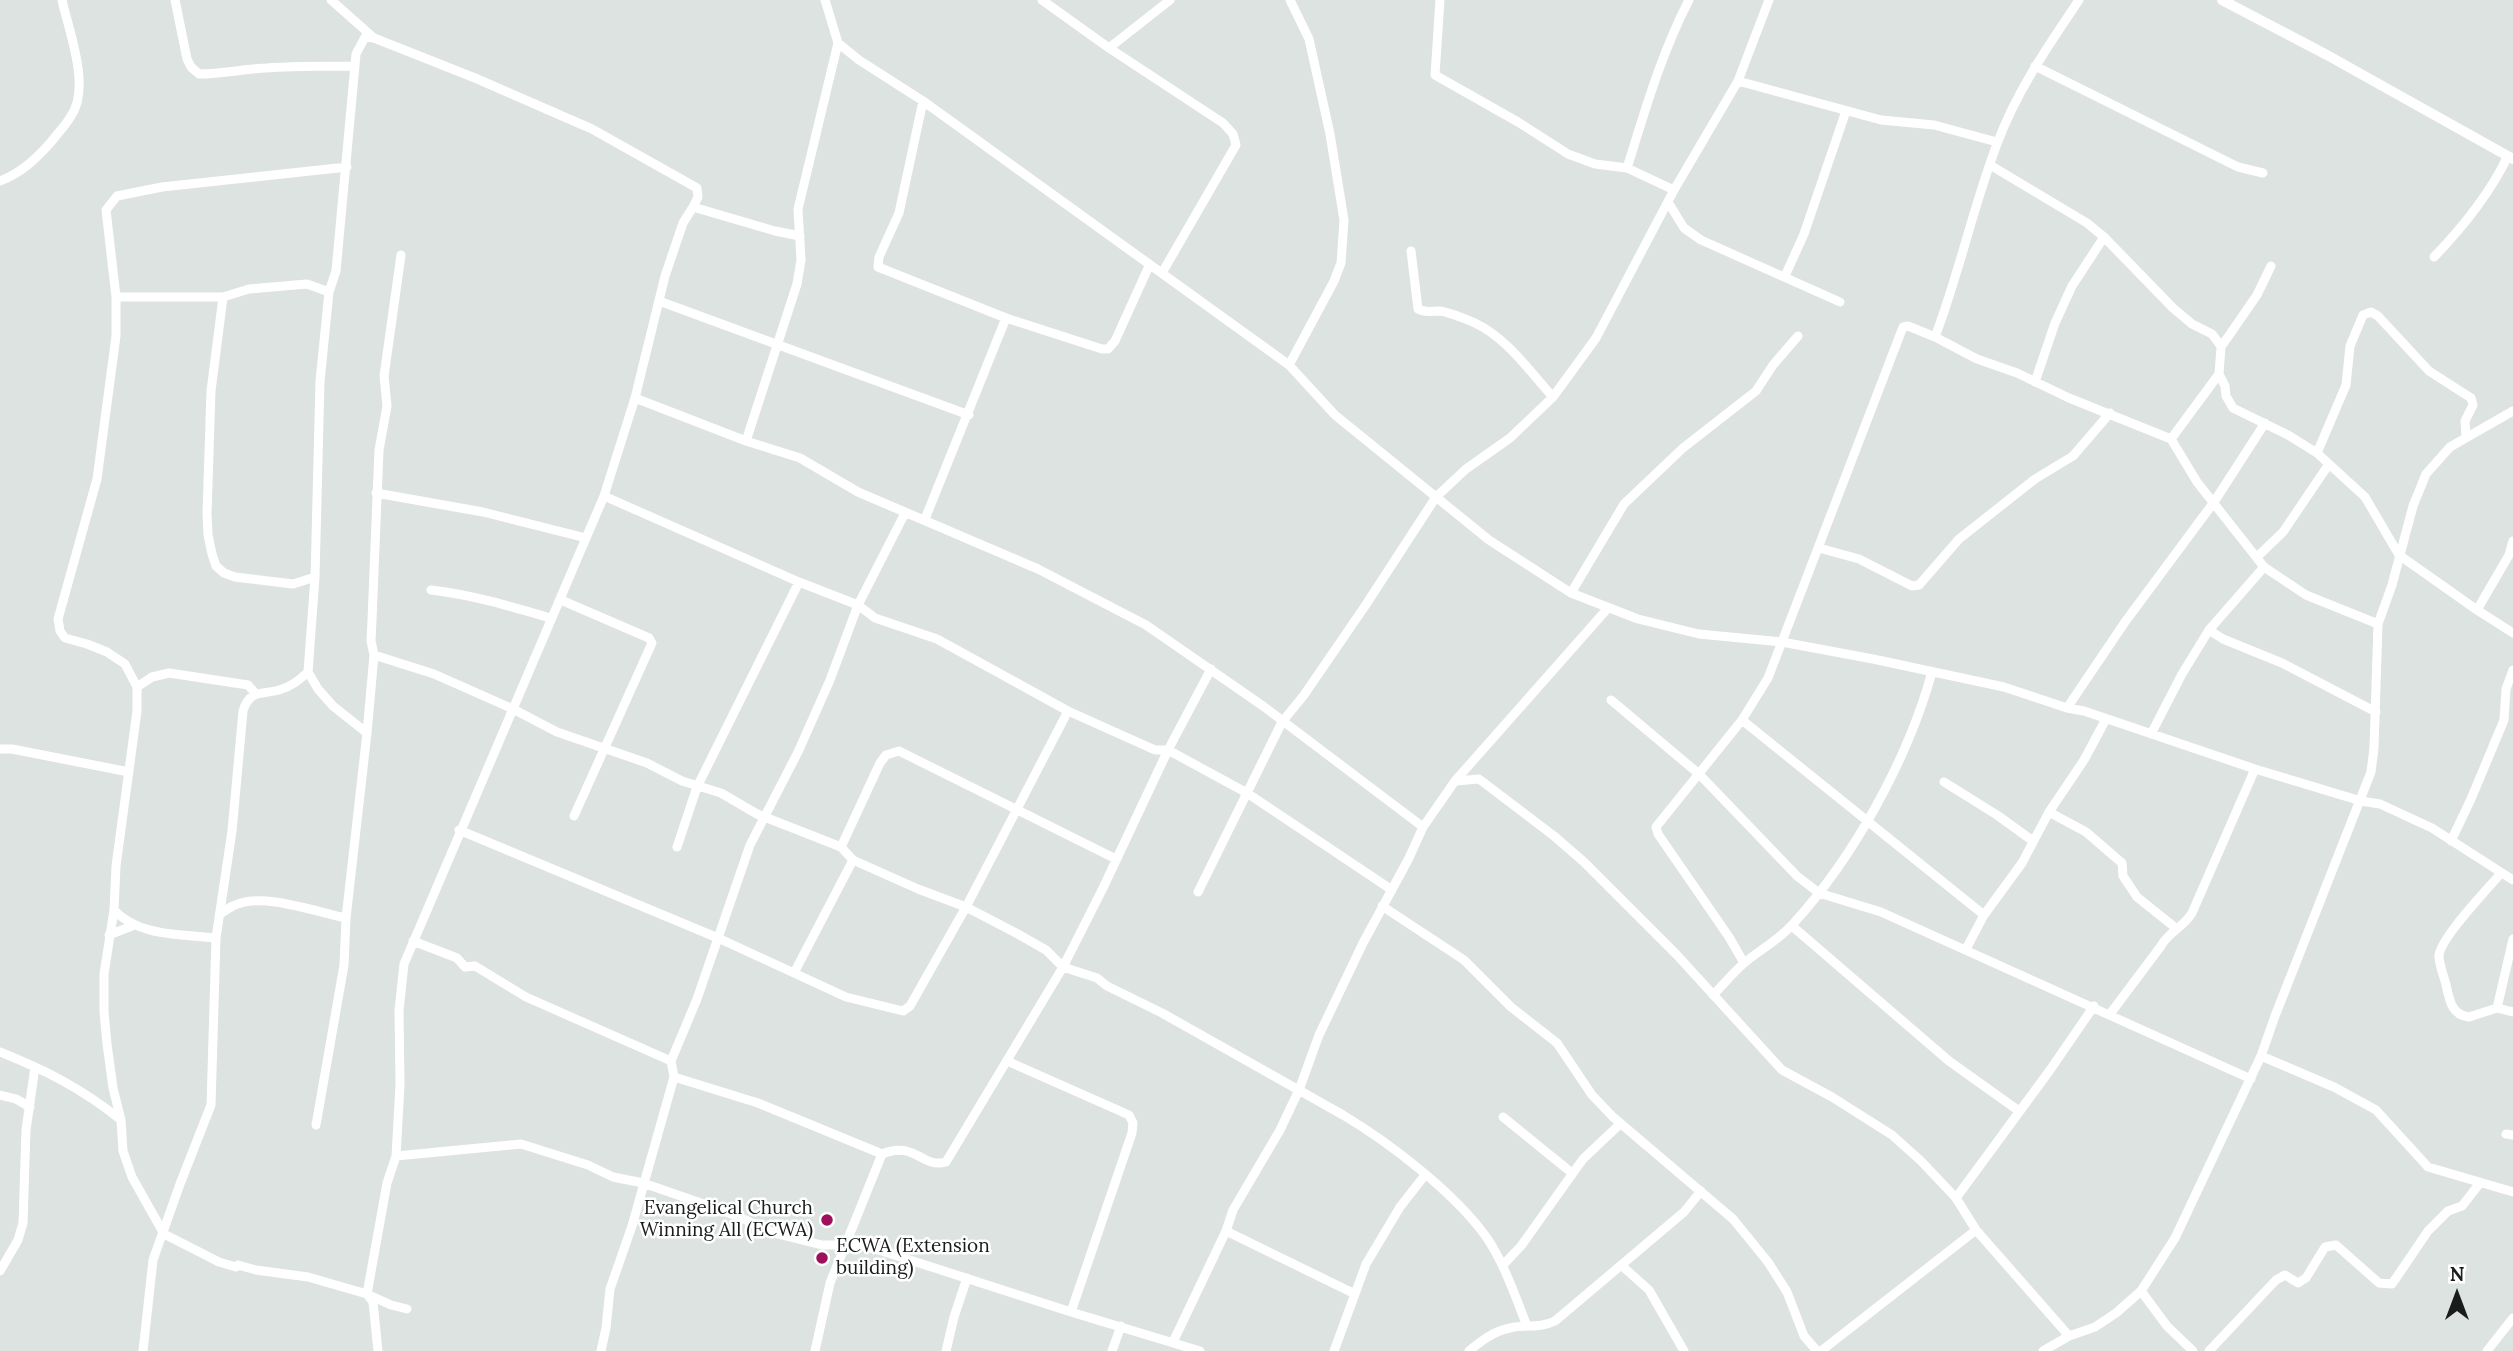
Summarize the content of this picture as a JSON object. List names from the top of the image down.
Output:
{
  "places": ["Evangelical Church Winning All (ECWA)", "ECWA (Extension building)"],
  "north": "top"
}
